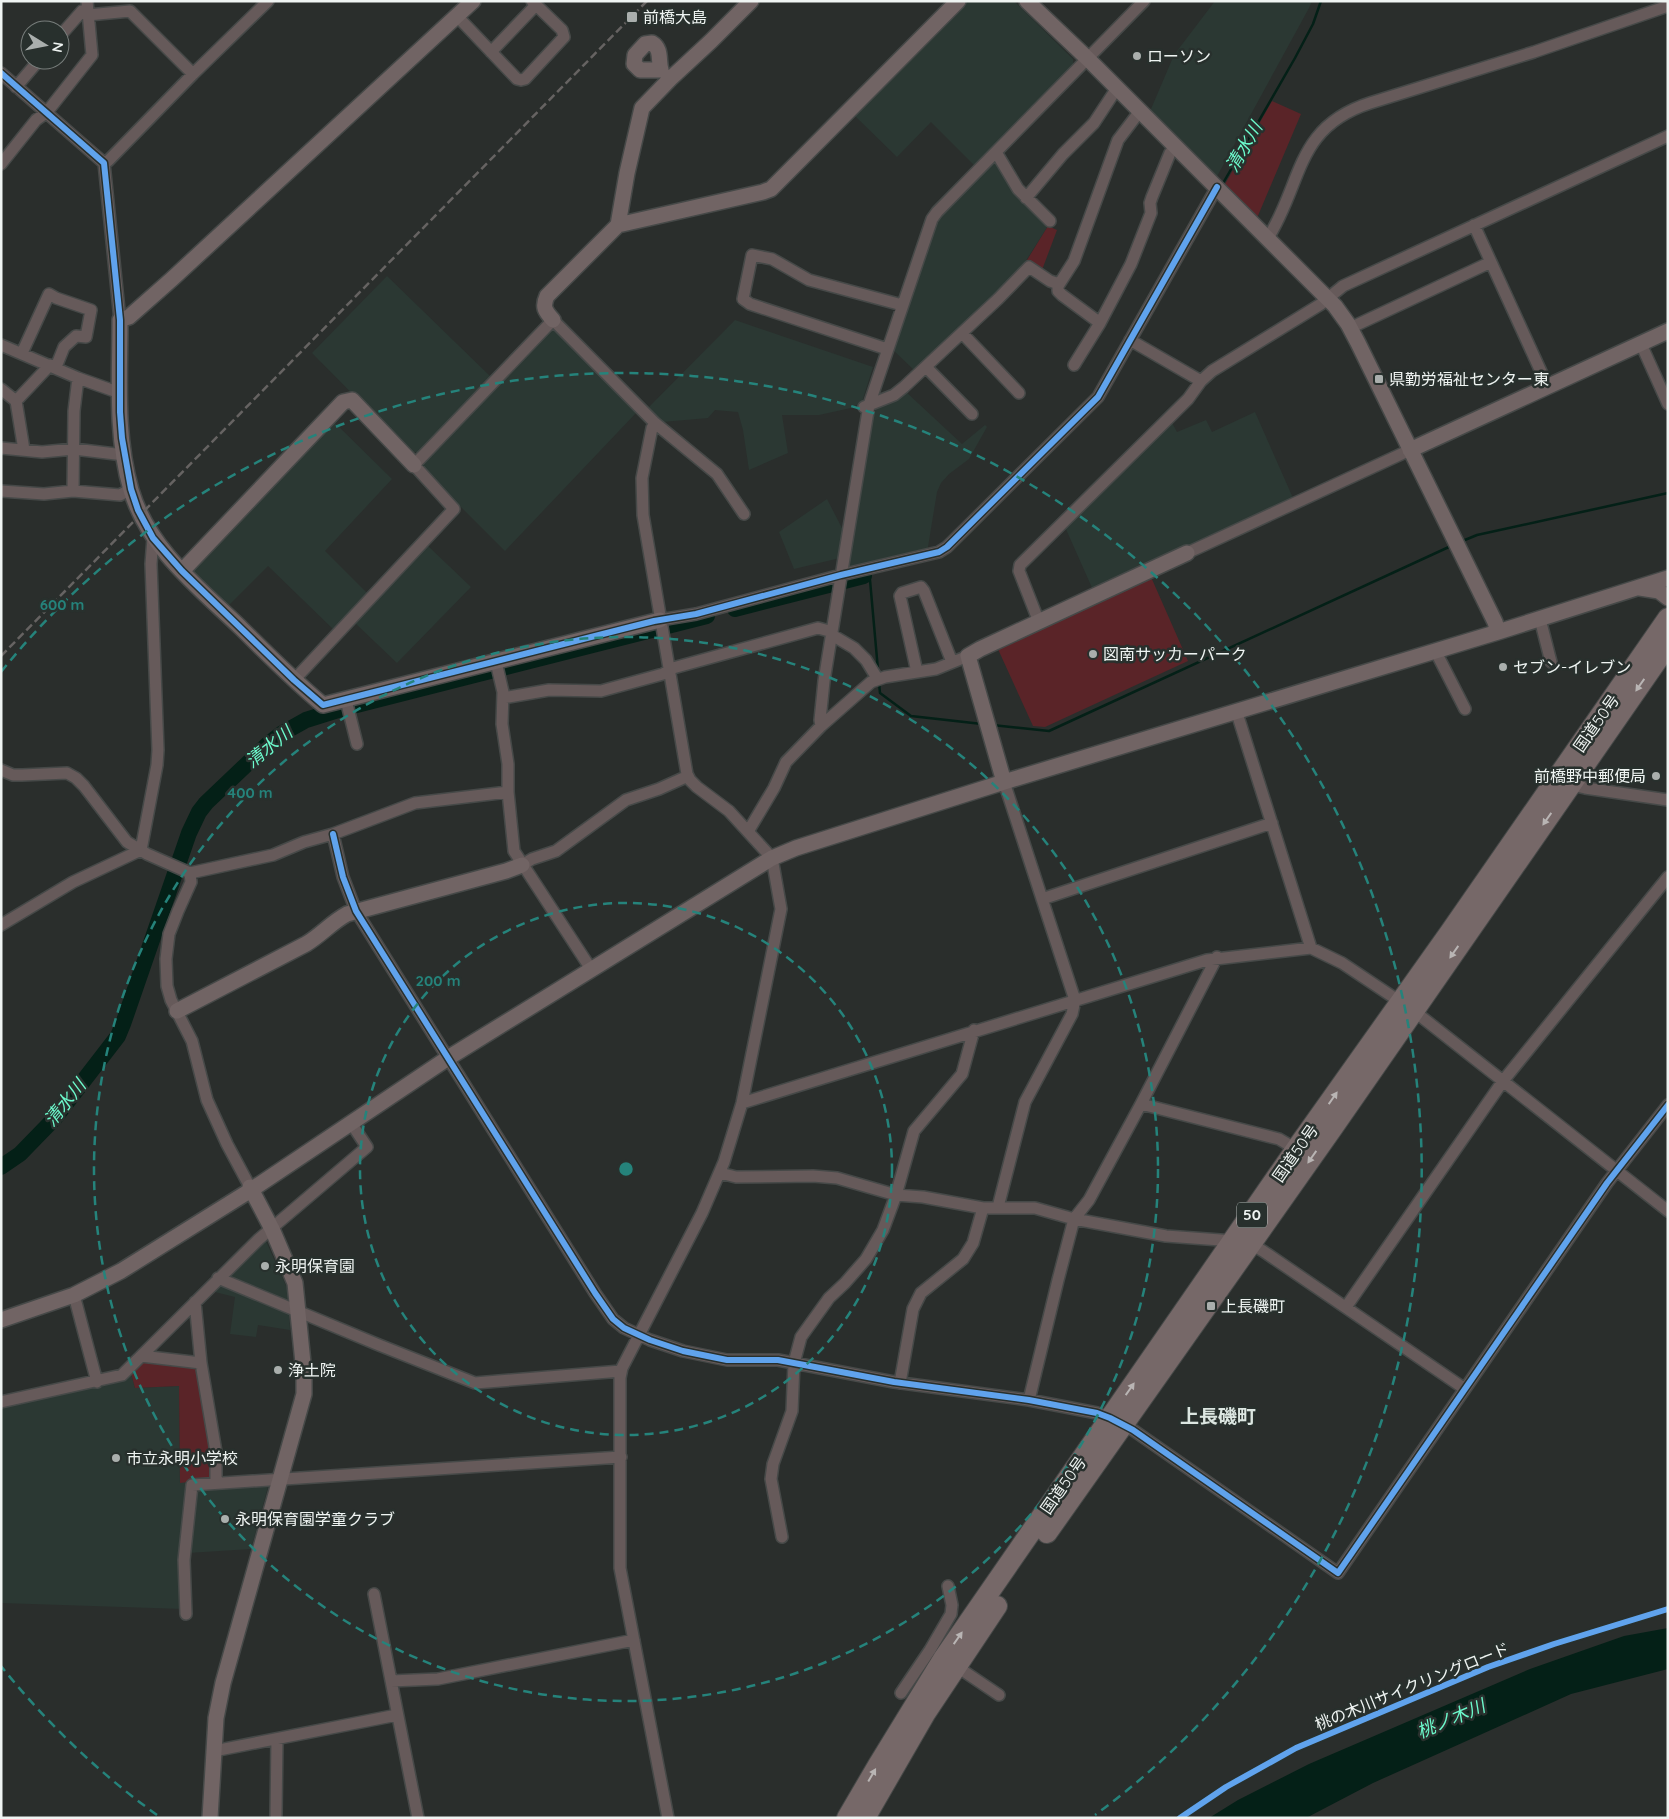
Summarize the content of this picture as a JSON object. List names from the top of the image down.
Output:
{
  "streets": {
    "highway": ["国道50号", "50"],
    "cycle path": ["桃の木川サイクリングロード"]
  },
  "districts": ["上長磯町"],
  "water": ["清水川", "桃ノ木川"],
  "places": {
    "transit": ["前橋大島", "県勤労福祉センター東", "上長磯町"],
    "other": [
      "ローソン",
      "図南サッカーパーク",
      "セブン-イレブン",
      "前橋野中郵便局",
      "永明保育園",
      "浄土院",
      "市立永明小学校",
      "永明保育園学童クラブ"
    ]
  },
  "north": "right",
  "rings": ["600 m", "400 m", "200 m"]
}
